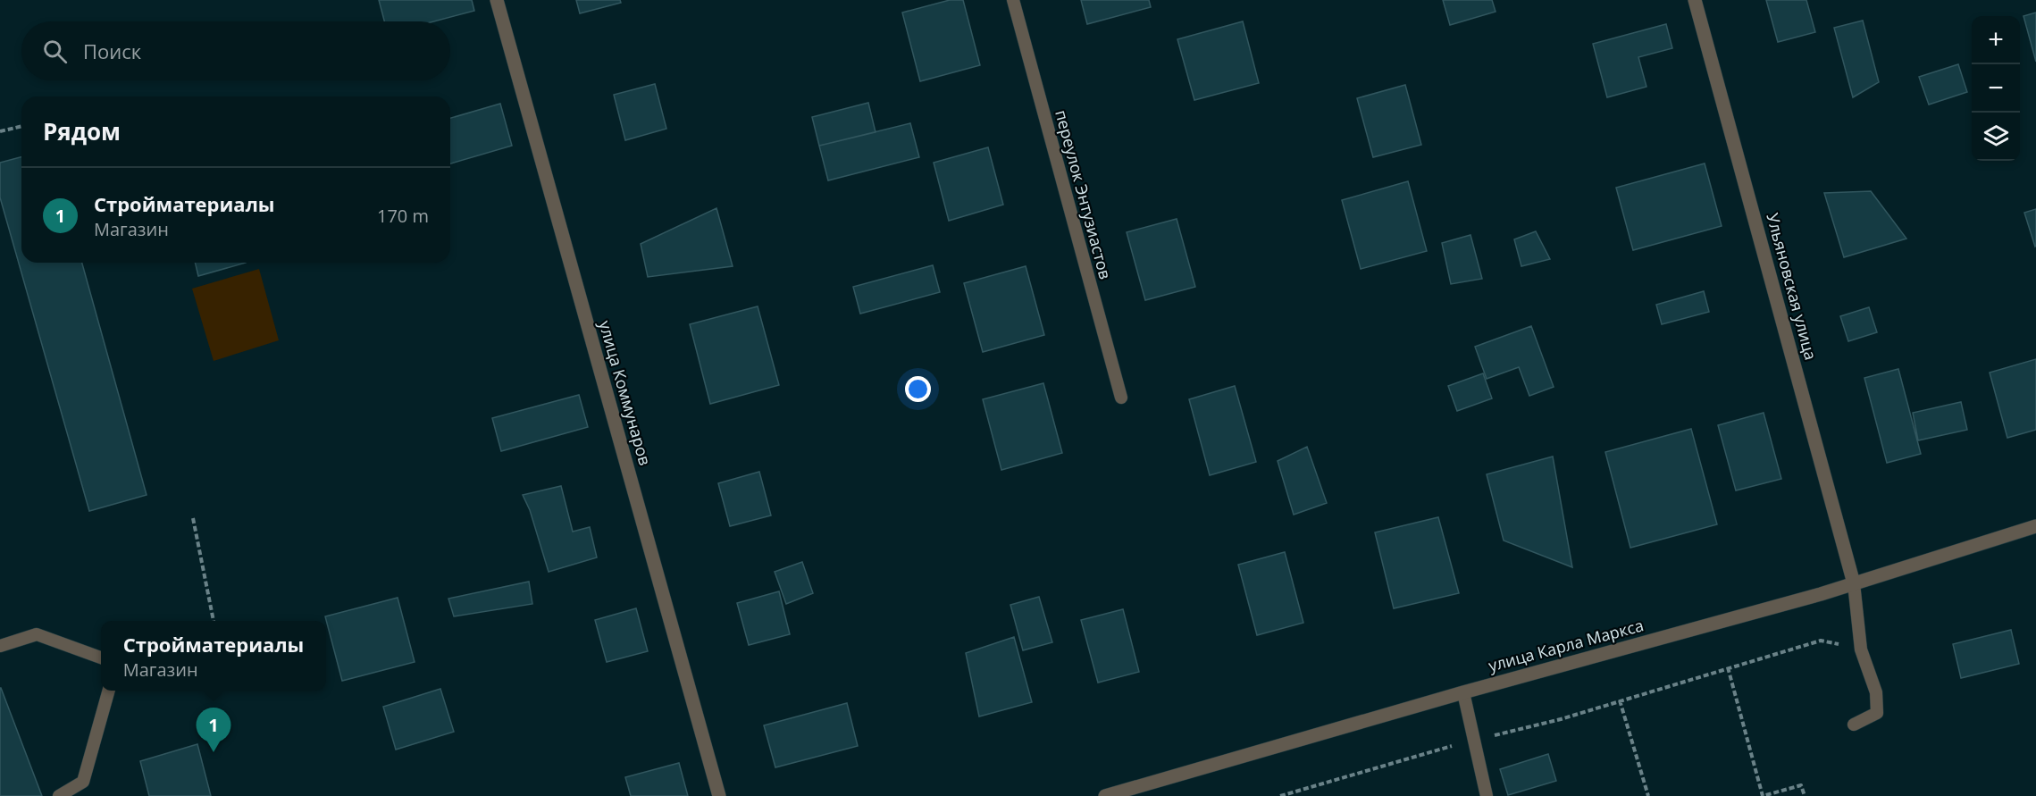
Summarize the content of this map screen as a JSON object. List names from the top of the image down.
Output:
{
  "streets": {
    "street": ["Ульяновская улица", "улица Коммунаров", "улица Карла Маркса"],
    "lane": ["переулок Энтузиастов"]
  },
  "crossings": [
    ["Ульяновская улица", "улица Карла Маркса"]
  ],
  "page": {
    "map_buttons": ["+", "−"],
    "search": "Поиск",
    "heading": "Рядом",
    "list": [
      {
        "mark": "1",
        "name": "Стройматериалы",
        "note": "Магазин",
        "value": "170 m"
      }
    ],
    "popup": ["Стройматериалы", "Магазин"],
    "pins": "1"
  }
}
